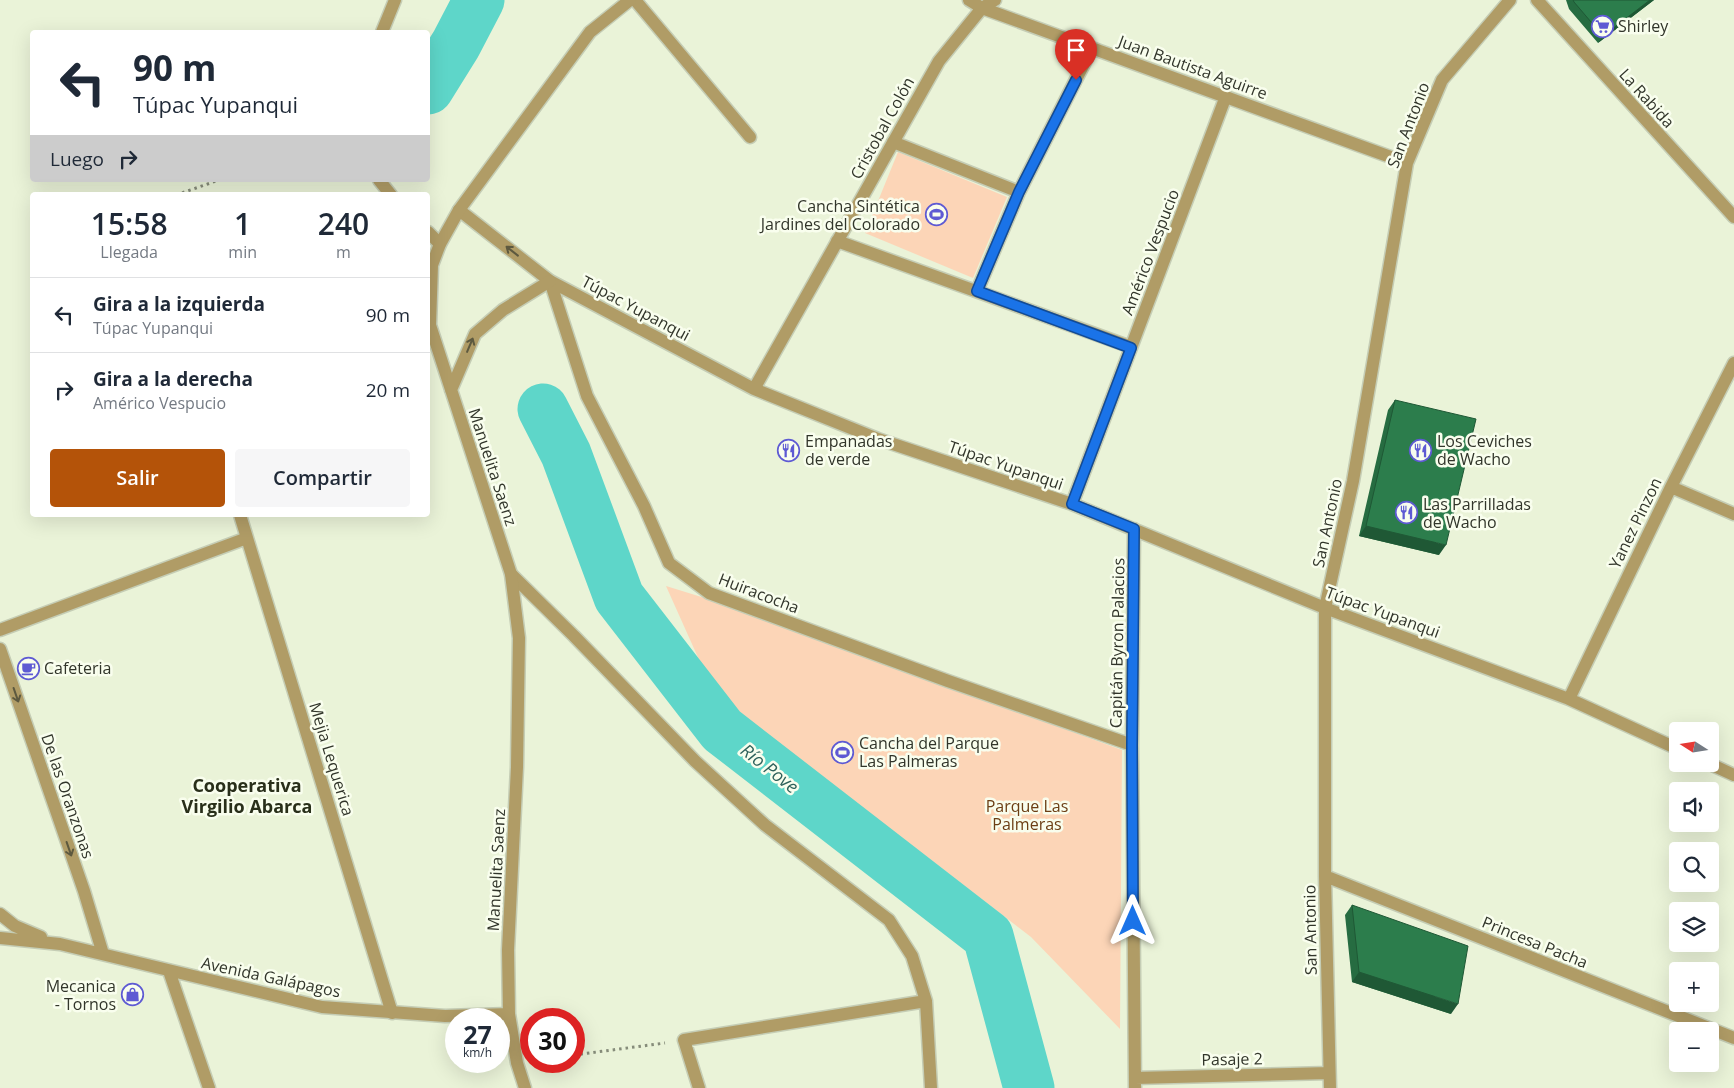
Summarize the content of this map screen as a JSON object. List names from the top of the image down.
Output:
{
  "streets": {
    "street": [
      "Juan Bautista Aguirre",
      "La Rabida",
      "San Antonio",
      "Cristobal Colón",
      "Américo Vespucio",
      "Túpac Yupanqui",
      "Manuelita Saenz",
      "Yanez Pinzon",
      "Huiracocha",
      "Capitán Byron Palacios",
      "Mejia Lequerica",
      "De las Oranzonas",
      "Princesa Pacha",
      "Avenida Galápagos",
      "Pasaje 2"
    ]
  },
  "crossings": [
    ["Juan Bautista Aguirre", "San Antonio"],
    ["Juan Bautista Aguirre", "Cristobal Colón"],
    ["Juan Bautista Aguirre", "Américo Vespucio"],
    ["San Antonio", "Túpac Yupanqui"],
    ["San Antonio", "Princesa Pacha"],
    ["San Antonio", "Pasaje 2"],
    ["Cristobal Colón", "Túpac Yupanqui"],
    ["Américo Vespucio", "Túpac Yupanqui"],
    ["Túpac Yupanqui", "Manuelita Saenz"],
    ["Túpac Yupanqui", "Yanez Pinzon"],
    ["Túpac Yupanqui", "Huiracocha"],
    ["Túpac Yupanqui", "Capitán Byron Palacios"],
    ["Huiracocha", "Capitán Byron Palacios"],
    ["Capitán Byron Palacios", "Pasaje 2"],
    ["Mejia Lequerica", "Avenida Galápagos"],
    ["De las Oranzonas", "Avenida Galápagos"]
  ],
  "one_way": ["De las Oranzonas"],
  "districts": ["Cooperativa Virgilio Abarca"],
  "water": ["Río Pove"],
  "parks": ["Parque Las Palmeras"],
  "places": {
    "supermarket": ["Shirley"],
    "sports": ["Cancha Sintética Jardines del Colorado", "Cancha del Parque Las Palmeras"],
    "restaurant": ["Empanadas de verde", "Los Ceviches de Wacho", "Las Parrilladas de Wacho"],
    "cafe": ["Cafeteria"],
    "shop": ["Mecanica - Tornos"]
  },
  "north": "left",
  "page": {
    "turn": ["90 m", "Túpac Yupanqui"],
    "then": "Luego",
    "eta": [
      "15:58",
      "Llegada",
      "1",
      "min",
      "240",
      "m"
    ],
    "list": [
      {
        "name": "Gira a la izquierda",
        "note": "Túpac Yupanqui",
        "value": "90 m"
      },
      {
        "name": "Gira a la derecha",
        "note": "Américo Vespucio",
        "value": "20 m"
      }
    ],
    "buttons": ["Salir", "Compartir"],
    "map_buttons": ["+", "−"],
    "speed": "27 km/h",
    "limit": "30"
  }
}
